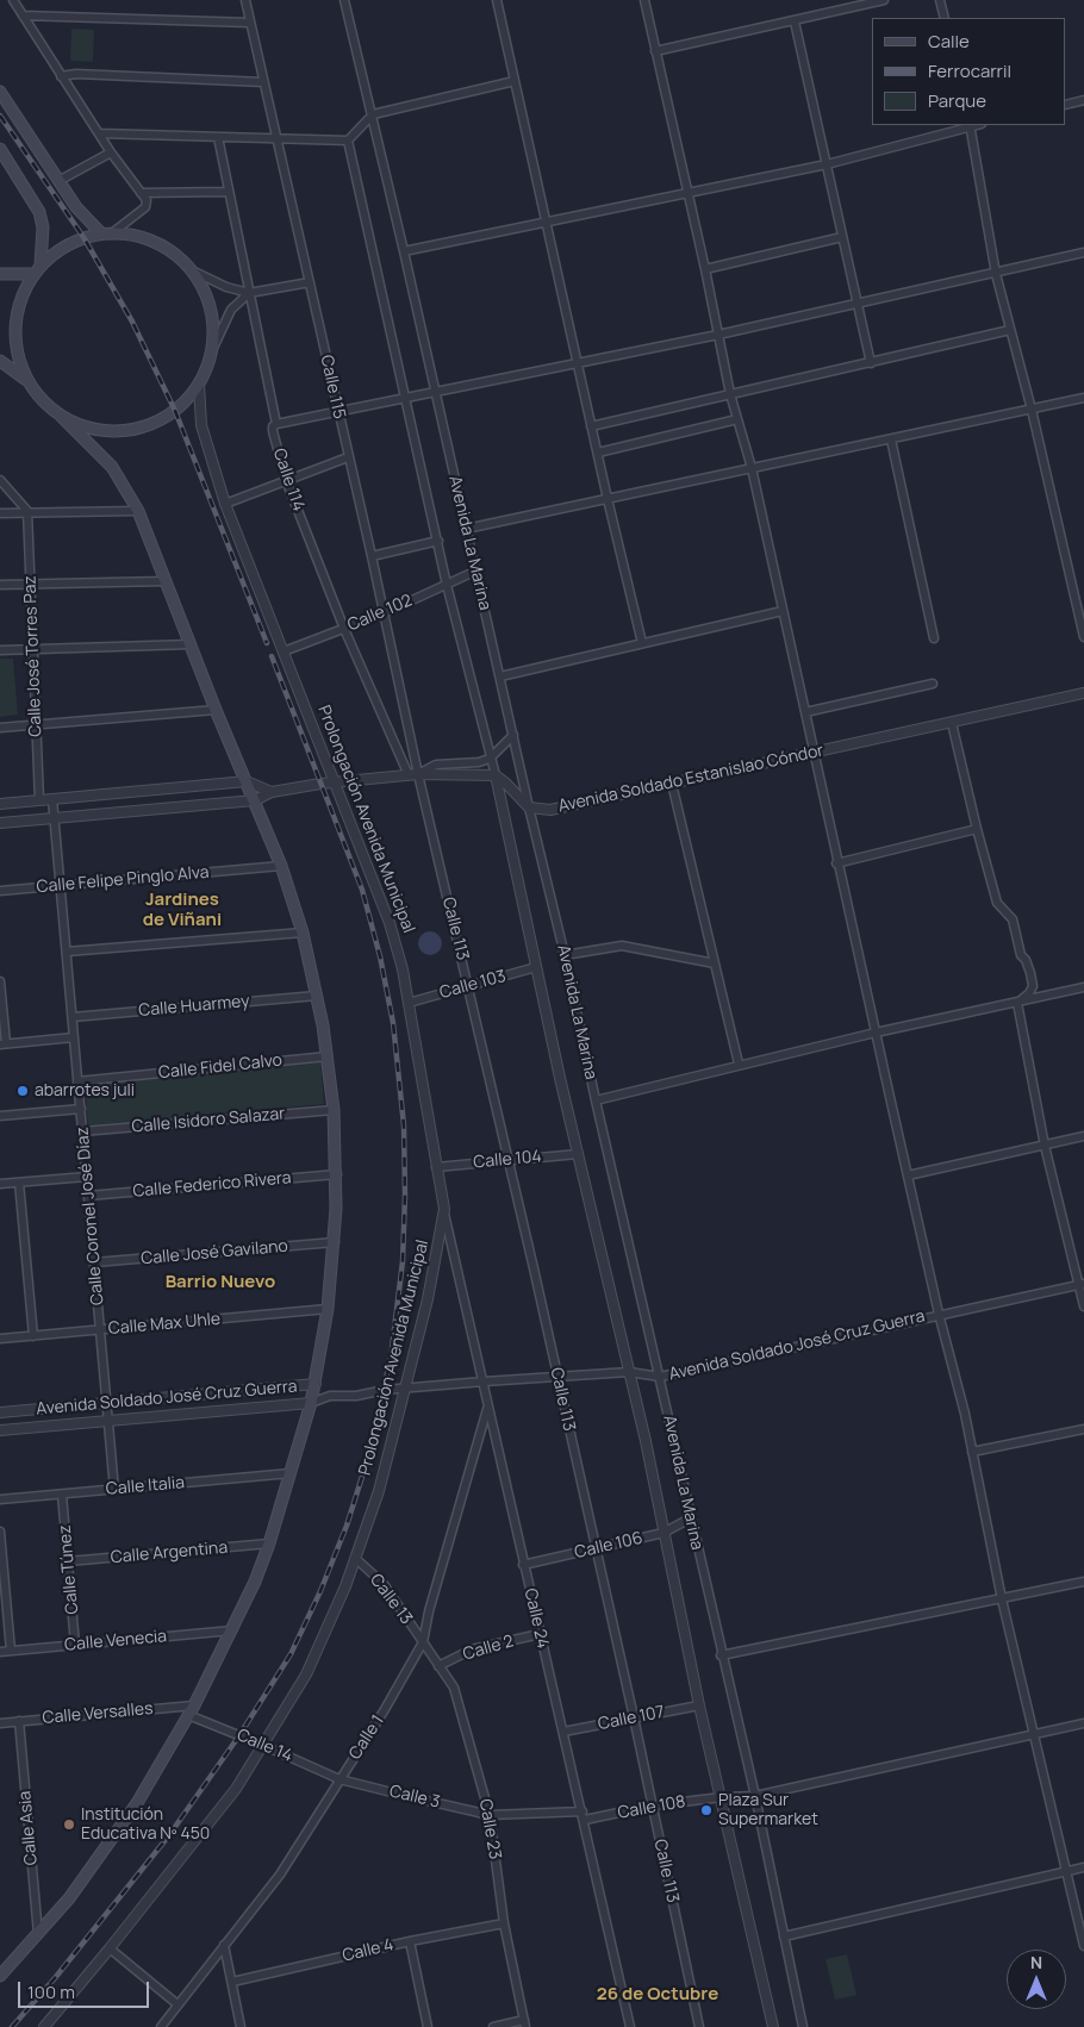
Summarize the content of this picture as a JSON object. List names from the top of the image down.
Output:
{
  "streets": {
    "street": [
      "Calle 115",
      "Calle 114",
      "Avenida La Marina",
      "Calle 102",
      "Calle José Torres Paz",
      "Avenida Soldado Estanislao Cóndor",
      "Prolongación Avenida Municipal",
      "Calle Felipe Pinglo Alva",
      "Calle 113",
      "Calle 103",
      "Calle Huarmey",
      "Calle Fidel Calvo",
      "Calle Isidoro Salazar",
      "Calle 104",
      "Calle Federico Rivera",
      "Calle Coronel José Díaz",
      "Calle José Gavilano",
      "Calle Max Uhle",
      "Avenida Soldado José Cruz Guerra",
      "Calle Italia",
      "Calle 106",
      "Calle Argentina",
      "Calle Túnez",
      "Calle 13",
      "Calle 24",
      "Calle Venecia",
      "Calle 2",
      "Calle Versalles",
      "Calle 107",
      "Calle 1",
      "Calle 14",
      "Calle 3",
      "Calle 108",
      "Calle Asia",
      "Calle 23",
      "Calle 4"
    ]
  },
  "crossings": [
    ["Calle 115", "Calle 114"],
    ["Calle 115", "Calle 102"],
    ["Calle 115", "Calle 113"],
    ["Calle 114", "Calle 102"],
    ["Calle 114", "Calle 113"],
    ["Avenida La Marina", "Calle 102"],
    ["Avenida La Marina", "Avenida Soldado Estanislao Cóndor"],
    ["Avenida La Marina", "Calle 103"],
    ["Avenida La Marina", "Calle 104"],
    ["Avenida La Marina", "Avenida Soldado José Cruz Guerra"],
    ["Avenida La Marina", "Calle 106"],
    ["Avenida La Marina", "Calle 107"],
    ["Avenida La Marina", "Calle 108"],
    ["Calle 102", "Prolongación Avenida Municipal"],
    ["Prolongación Avenida Municipal", "Calle 103"],
    ["Prolongación Avenida Municipal", "Calle 104"],
    ["Prolongación Avenida Municipal", "Avenida Soldado José Cruz Guerra"],
    ["Prolongación Avenida Municipal", "Calle 13"],
    ["Prolongación Avenida Municipal", "Calle 24"],
    ["Prolongación Avenida Municipal", "Calle 14"],
    ["Calle Felipe Pinglo Alva", "Calle Coronel José Díaz"],
    ["Calle 113", "Calle 103"],
    ["Calle 113", "Calle 104"],
    ["Calle 113", "Avenida Soldado José Cruz Guerra"],
    ["Calle 113", "Calle 106"],
    ["Calle 113", "Calle 107"],
    ["Calle 113", "Calle 108"],
    ["Calle Huarmey", "Calle Coronel José Díaz"],
    ["Calle Fidel Calvo", "Calle Coronel José Díaz"],
    ["Calle Isidoro Salazar", "Calle Coronel José Díaz"],
    ["Calle Federico Rivera", "Calle Coronel José Díaz"],
    ["Calle Coronel José Díaz", "Calle José Gavilano"],
    ["Calle Coronel José Díaz", "Calle Max Uhle"],
    ["Calle Coronel José Díaz", "Avenida Soldado José Cruz Guerra"],
    ["Calle Coronel José Díaz", "Calle Italia"],
    ["Avenida Soldado José Cruz Guerra", "Calle 24"],
    ["Calle Italia", "Calle Túnez"],
    ["Calle 106", "Calle 24"],
    ["Calle Argentina", "Calle Túnez"],
    ["Calle Túnez", "Calle Venecia"],
    ["Calle 13", "Calle 1"],
    ["Calle 13", "Calle 23"],
    ["Calle 24", "Calle 2"],
    ["Calle 24", "Calle 107"],
    ["Calle 24", "Calle 1"],
    ["Calle 24", "Calle 108"],
    ["Calle 2", "Calle 23"],
    ["Calle Versalles", "Calle Asia"],
    ["Calle 1", "Calle 14"],
    ["Calle 1", "Calle 3"],
    ["Calle 1", "Calle 23"],
    ["Calle 14", "Calle 3"],
    ["Calle 3", "Calle 108"],
    ["Calle 3", "Calle 23"],
    ["Calle 108", "Calle 23"],
    ["Calle 23", "Calle 4"]
  ],
  "districts": ["Jardines de Viñani", "Barrio Nuevo", "26 de Octubre"],
  "places": ["abarrotes juli", "Plaza Sur Supermarket", "Institución Educativa Nº 450"],
  "legend": ["Calle", "Ferrocarril", "Parque"],
  "scale_bar": "100 m",
  "north": "top"
}
